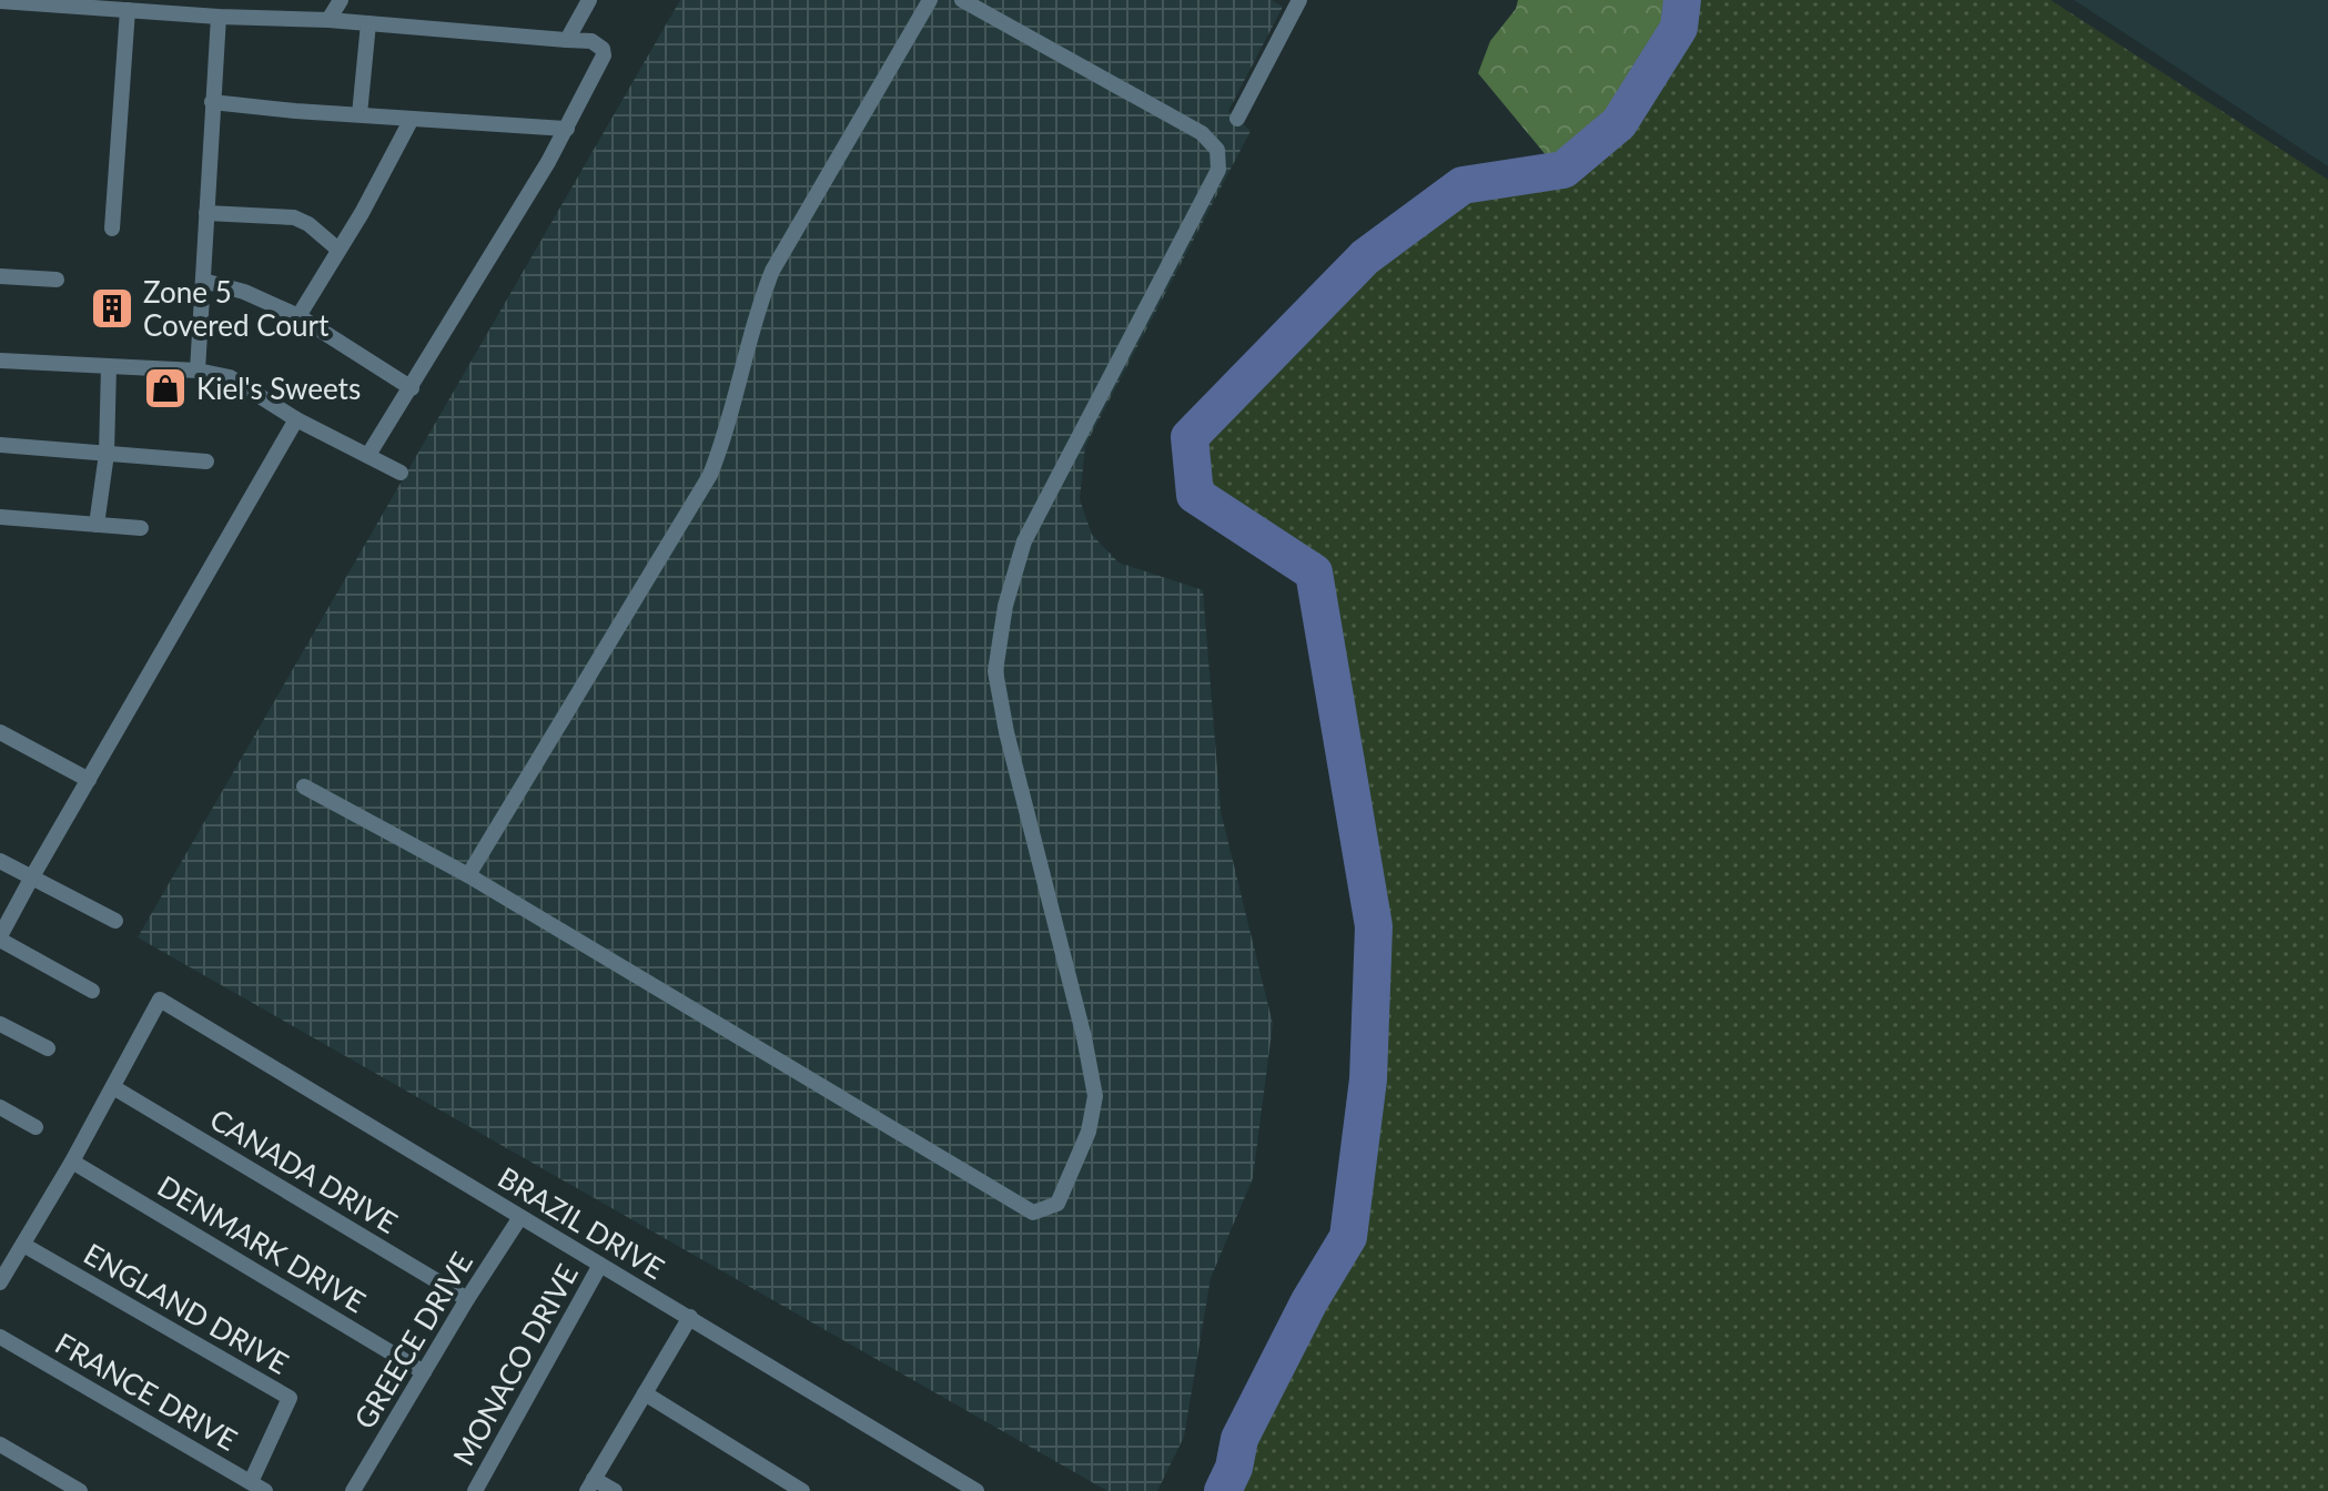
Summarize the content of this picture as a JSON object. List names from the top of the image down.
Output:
{
  "streets": {
    "street": [
      "CANADA DRIVE",
      "BRAZIL DRIVE",
      "DENMARK DRIVE",
      "ENGLAND DRIVE",
      "GREECE DRIVE",
      "MONACO DRIVE",
      "FRANCE DRIVE"
    ]
  },
  "crossings": [
    ["CANADA DRIVE", "BRAZIL DRIVE"],
    ["CANADA DRIVE", "GREECE DRIVE"],
    ["BRAZIL DRIVE", "GREECE DRIVE"],
    ["BRAZIL DRIVE", "MONACO DRIVE"],
    ["DENMARK DRIVE", "GREECE DRIVE"],
    ["ENGLAND DRIVE", "FRANCE DRIVE"]
  ],
  "places": {
    "building": ["Zone 5 Covered Court"],
    "shop": ["Kiel's Sweets"]
  }
}
